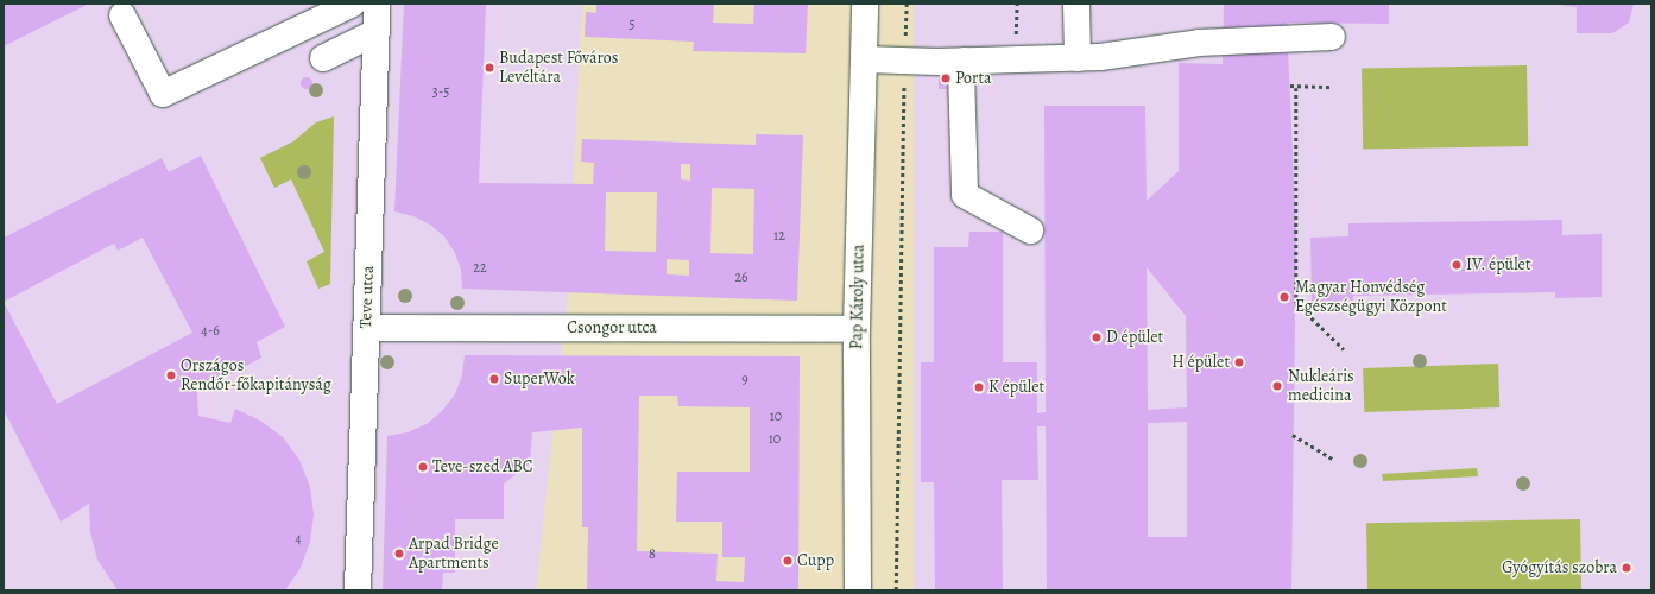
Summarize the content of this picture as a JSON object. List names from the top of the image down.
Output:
{
  "streets": {
    "street": ["Teve utca", "Pap Károly utca", "Csongor utca"]
  },
  "crossings": [
    ["Teve utca", "Csongor utca"],
    ["Pap Károly utca", "Csongor utca"]
  ],
  "places": [
    "Budapest Főváros Levéltára",
    "Porta",
    "IV. épület",
    "Magyar Honvédség Egészségügyi Központ",
    "D épület",
    "H épület",
    "Országos Rendőr-főkapitányság",
    "SuperWok",
    "Nukleáris medicina",
    "K épület",
    "Teve-szed ABC",
    "Arpad Bridge Apartments",
    "Cupp",
    "Gyógyítás szobra"
  ],
  "house_numbers": [
    "5",
    "3-5",
    "12",
    "22",
    "26",
    "4-6",
    "9",
    "10",
    "10",
    "4",
    "8"
  ]
}
